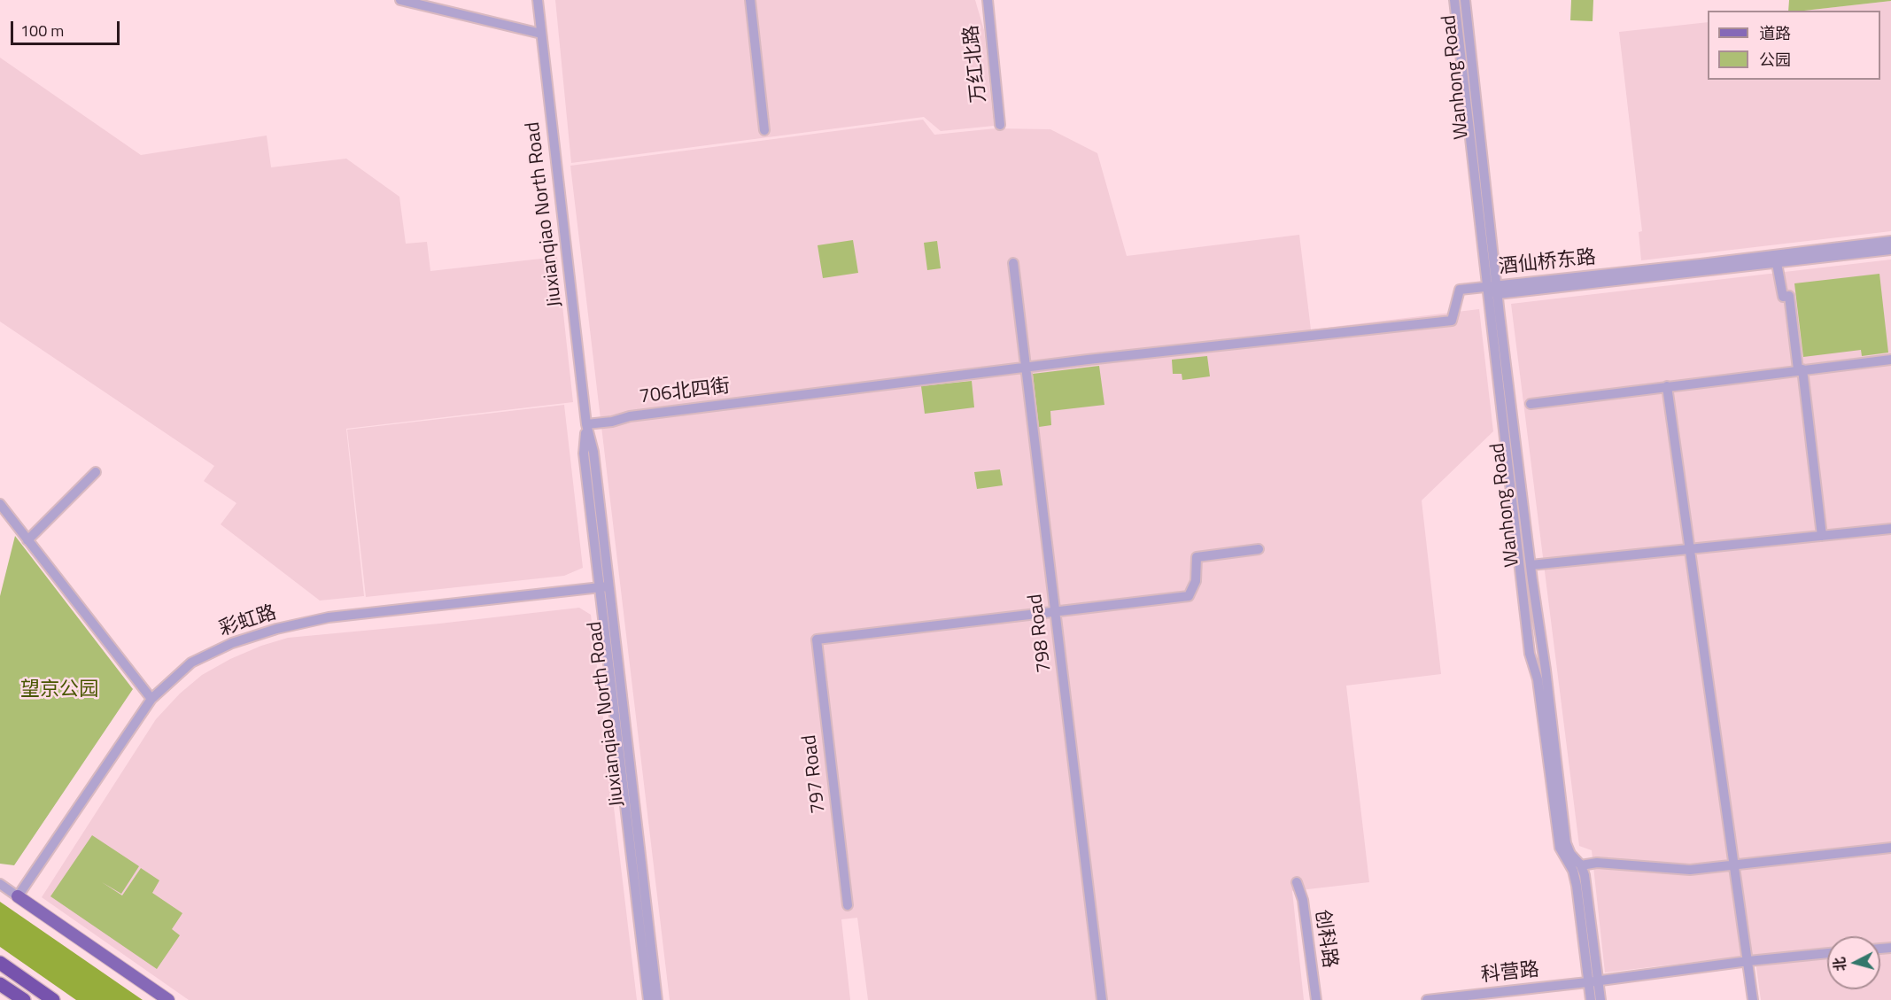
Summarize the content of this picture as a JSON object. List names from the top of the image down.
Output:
{
  "streets": {
    "street": [
      "万红北路",
      "Wanhong Road",
      "Jiuxianqiao North Road",
      "酒仙桥东路",
      "706北四街",
      "彩虹路",
      "798 Road",
      "797 Road",
      "创科路",
      "科营路"
    ]
  },
  "crossings": [
    ["Wanhong Road", "酒仙桥东路"],
    ["Wanhong Road", "科营路"],
    ["Jiuxianqiao North Road", "706北四街"],
    ["Jiuxianqiao North Road", "彩虹路"],
    ["酒仙桥东路", "706北四街"],
    ["酒仙桥东路", "798 Road"],
    ["706北四街", "798 Road"],
    ["798 Road", "797 Road"]
  ],
  "parks": ["望京公园"],
  "legend": ["道路", "公园"],
  "scale_bar": "100 m",
  "north": "left"
}
